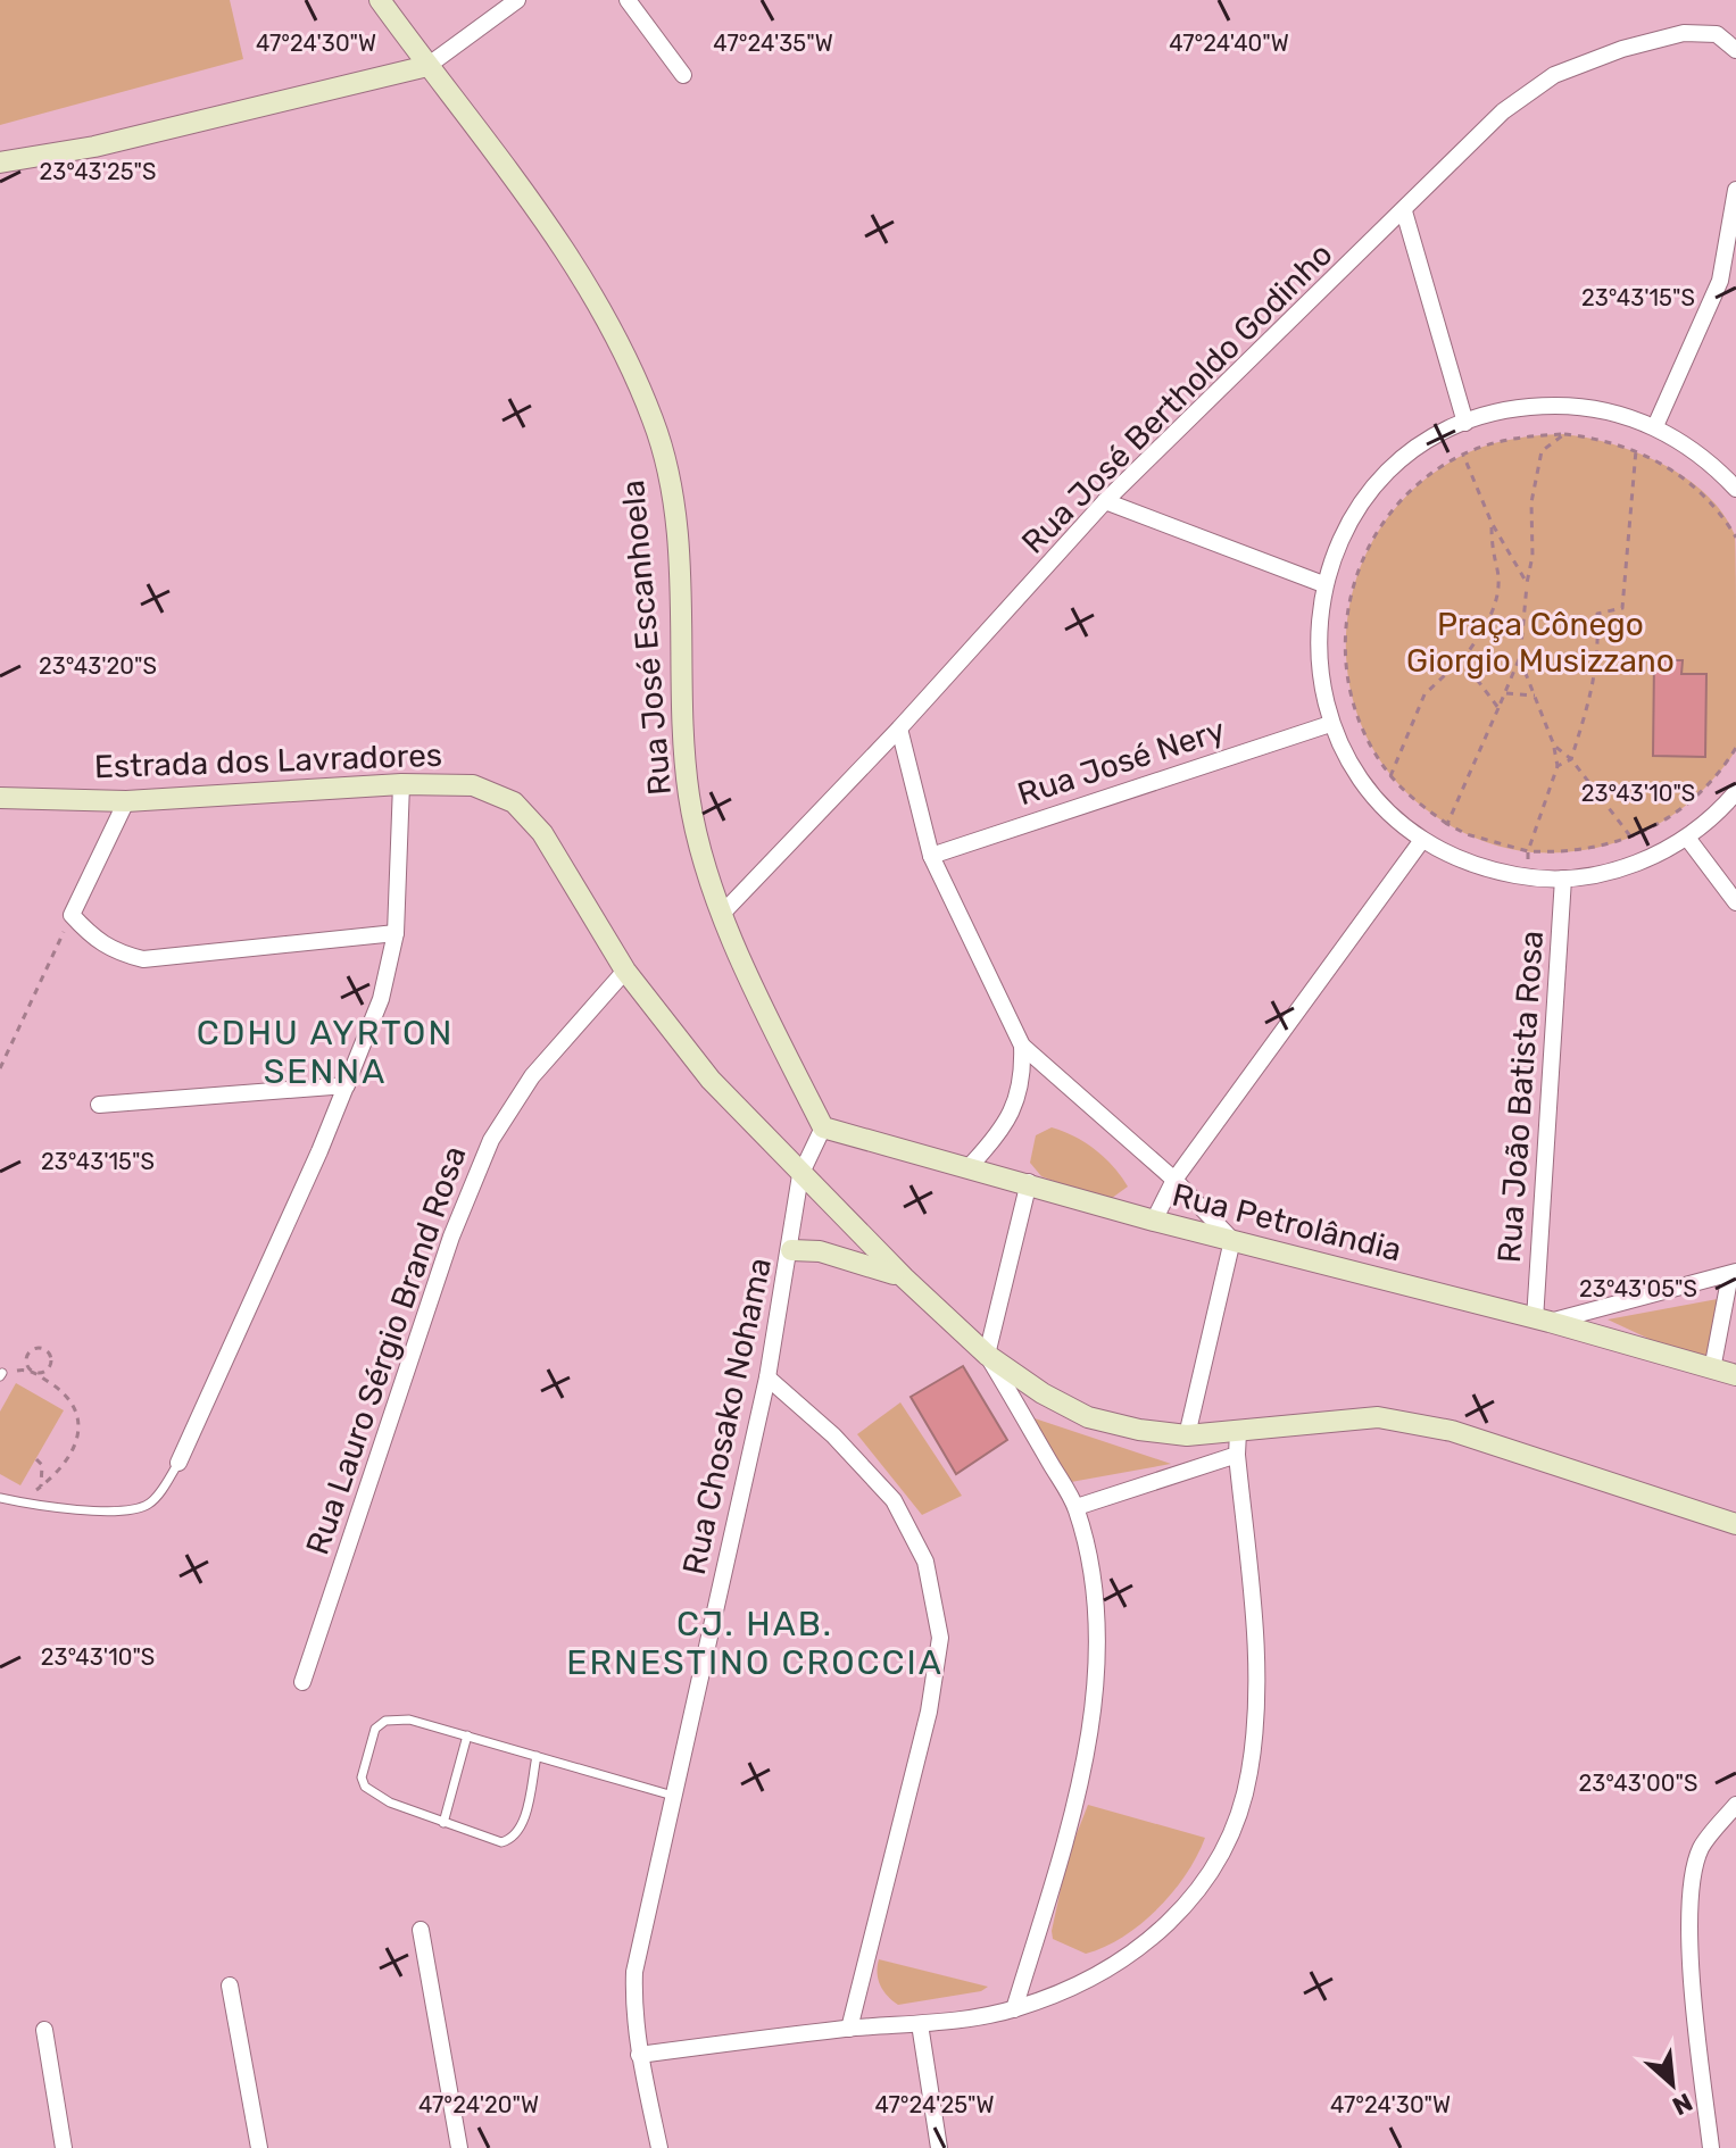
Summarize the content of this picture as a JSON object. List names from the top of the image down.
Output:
{
  "streets": {
    "street": [
      "Rua José Bertholdo Godinho",
      "Rua José Escanhoela",
      "Estrada dos Lavradores",
      "Rua José Nery",
      "Rua João Batista Rosa",
      "Rua Petrolândia",
      "Rua Lauro Sérgio Brand Rosa",
      "Rua Chosako Nohama"
    ]
  },
  "crossings": [
    ["Rua José Bertholdo Godinho", "Rua José Escanhoela"],
    ["Rua José Escanhoela", "Rua Petrolândia"],
    ["Rua José Escanhoela", "Rua Chosako Nohama"],
    ["Estrada dos Lavradores", "Rua Lauro Sérgio Brand Rosa"],
    ["Estrada dos Lavradores", "Rua Chosako Nohama"],
    ["Rua João Batista Rosa", "Rua Petrolândia"],
    ["Rua Petrolândia", "Rua Chosako Nohama"]
  ],
  "districts": ["CDHU AYRTON SENNA", "CJ. HAB. ERNESTINO CROCCIA"],
  "parks": ["Praça Cônego Giorgio Musizzano"],
  "north": "bottom right",
  "coordinates": [
    "47°24'30\"W",
    "47°24'35\"W",
    "47°24'40\"W",
    "23°43'25\"S",
    "23°43'15\"S",
    "23°43'20\"S",
    "23°43'10\"S",
    "23°43'05\"S",
    "23°43'00\"S",
    "47°24'20\"W",
    "47°24'25\"W"
  ]
}
